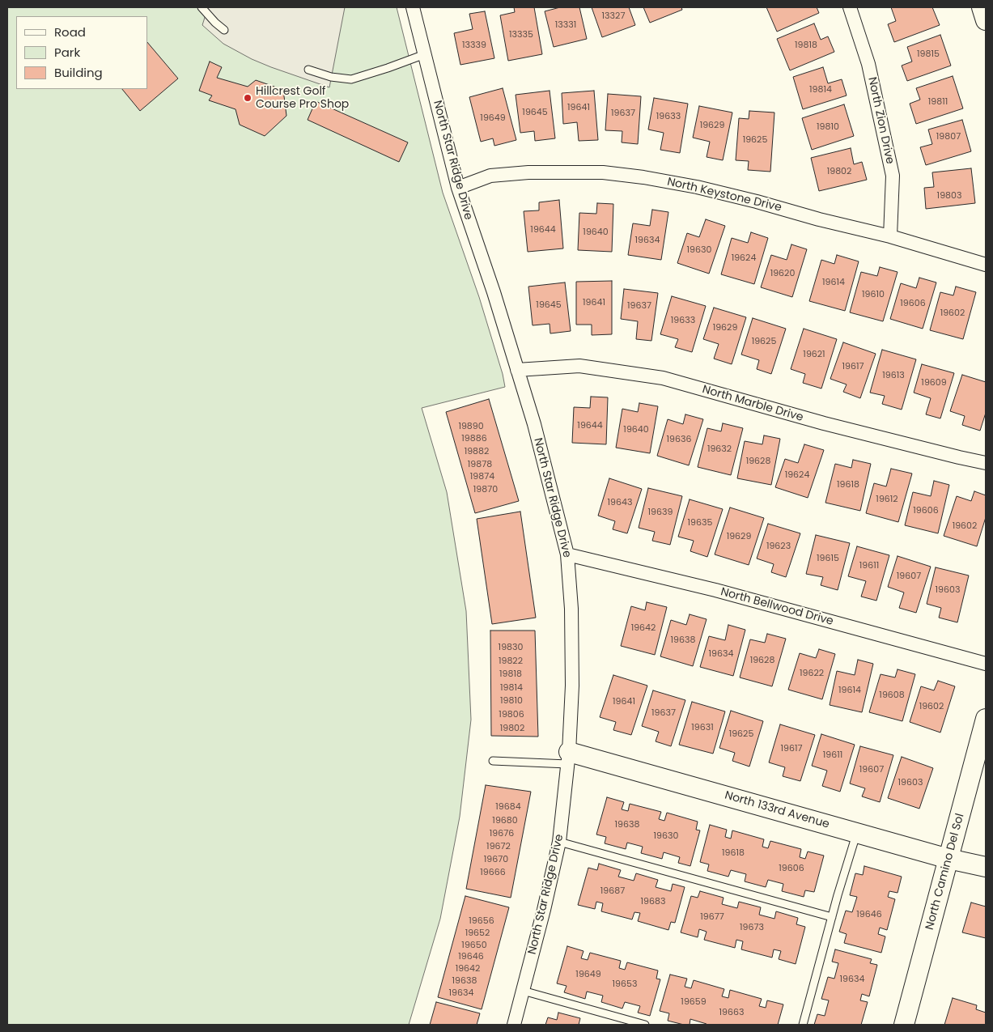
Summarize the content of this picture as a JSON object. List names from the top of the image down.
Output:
{
  "streets": {
    "street": [
      "North Zion Drive",
      "North Star Ridge Drive",
      "North Keystone Drive",
      "North Marble Drive",
      "North Bellwood Drive",
      "North 133rd Avenue",
      "North Camino Del Sol"
    ]
  },
  "crossings": [
    ["North Zion Drive", "North Keystone Drive"],
    ["North Star Ridge Drive", "North Keystone Drive"],
    ["North Star Ridge Drive", "North Marble Drive"],
    ["North Star Ridge Drive", "North Bellwood Drive"],
    ["North Star Ridge Drive", "North 133rd Avenue"],
    ["North 133rd Avenue", "North Camino Del Sol"]
  ],
  "places": ["Hillcrest Golf Course Pro Shop"],
  "house_numbers": [
    "13327",
    "13331",
    "13335",
    "13339",
    "19818",
    "19815",
    "19814",
    "19811",
    "19641",
    "19645",
    "19637",
    "19633",
    "19649",
    "19629",
    "19810",
    "19807",
    "19625",
    "19802",
    "19803",
    "19644",
    "19640",
    "19634",
    "19630",
    "19624",
    "19620",
    "19614",
    "19610",
    "19641",
    "19606",
    "19645",
    "19637",
    "19602",
    "19633",
    "19629",
    "19625",
    "19621",
    "19617",
    "19613",
    "19609",
    "19644",
    "19890",
    "19640",
    "19886",
    "19636",
    "19632",
    "19882",
    "19628",
    "19878",
    "19624",
    "19874",
    "19618",
    "19870",
    "19612",
    "19643",
    "19606",
    "19639",
    "19635",
    "19602",
    "19629",
    "19623",
    "19615",
    "19611",
    "19607",
    "19603",
    "19642",
    "19638",
    "19830",
    "19634",
    "19628",
    "19822",
    "19622",
    "19818",
    "19814",
    "19614",
    "19608",
    "19810",
    "19641",
    "19602",
    "19637",
    "19806",
    "19631",
    "19802",
    "19625",
    "19617",
    "19611",
    "19607",
    "19603",
    "19684",
    "19680",
    "19638",
    "19676",
    "19630",
    "19672",
    "19618",
    "19670",
    "19606",
    "19666",
    "19687",
    "19683",
    "19646",
    "19677",
    "19656",
    "19673",
    "19652",
    "19650",
    "19646",
    "19642",
    "19649",
    "19634",
    "19638",
    "19653",
    "19634",
    "19659",
    "19663"
  ],
  "legend": ["Road", "Park", "Building"]
}
